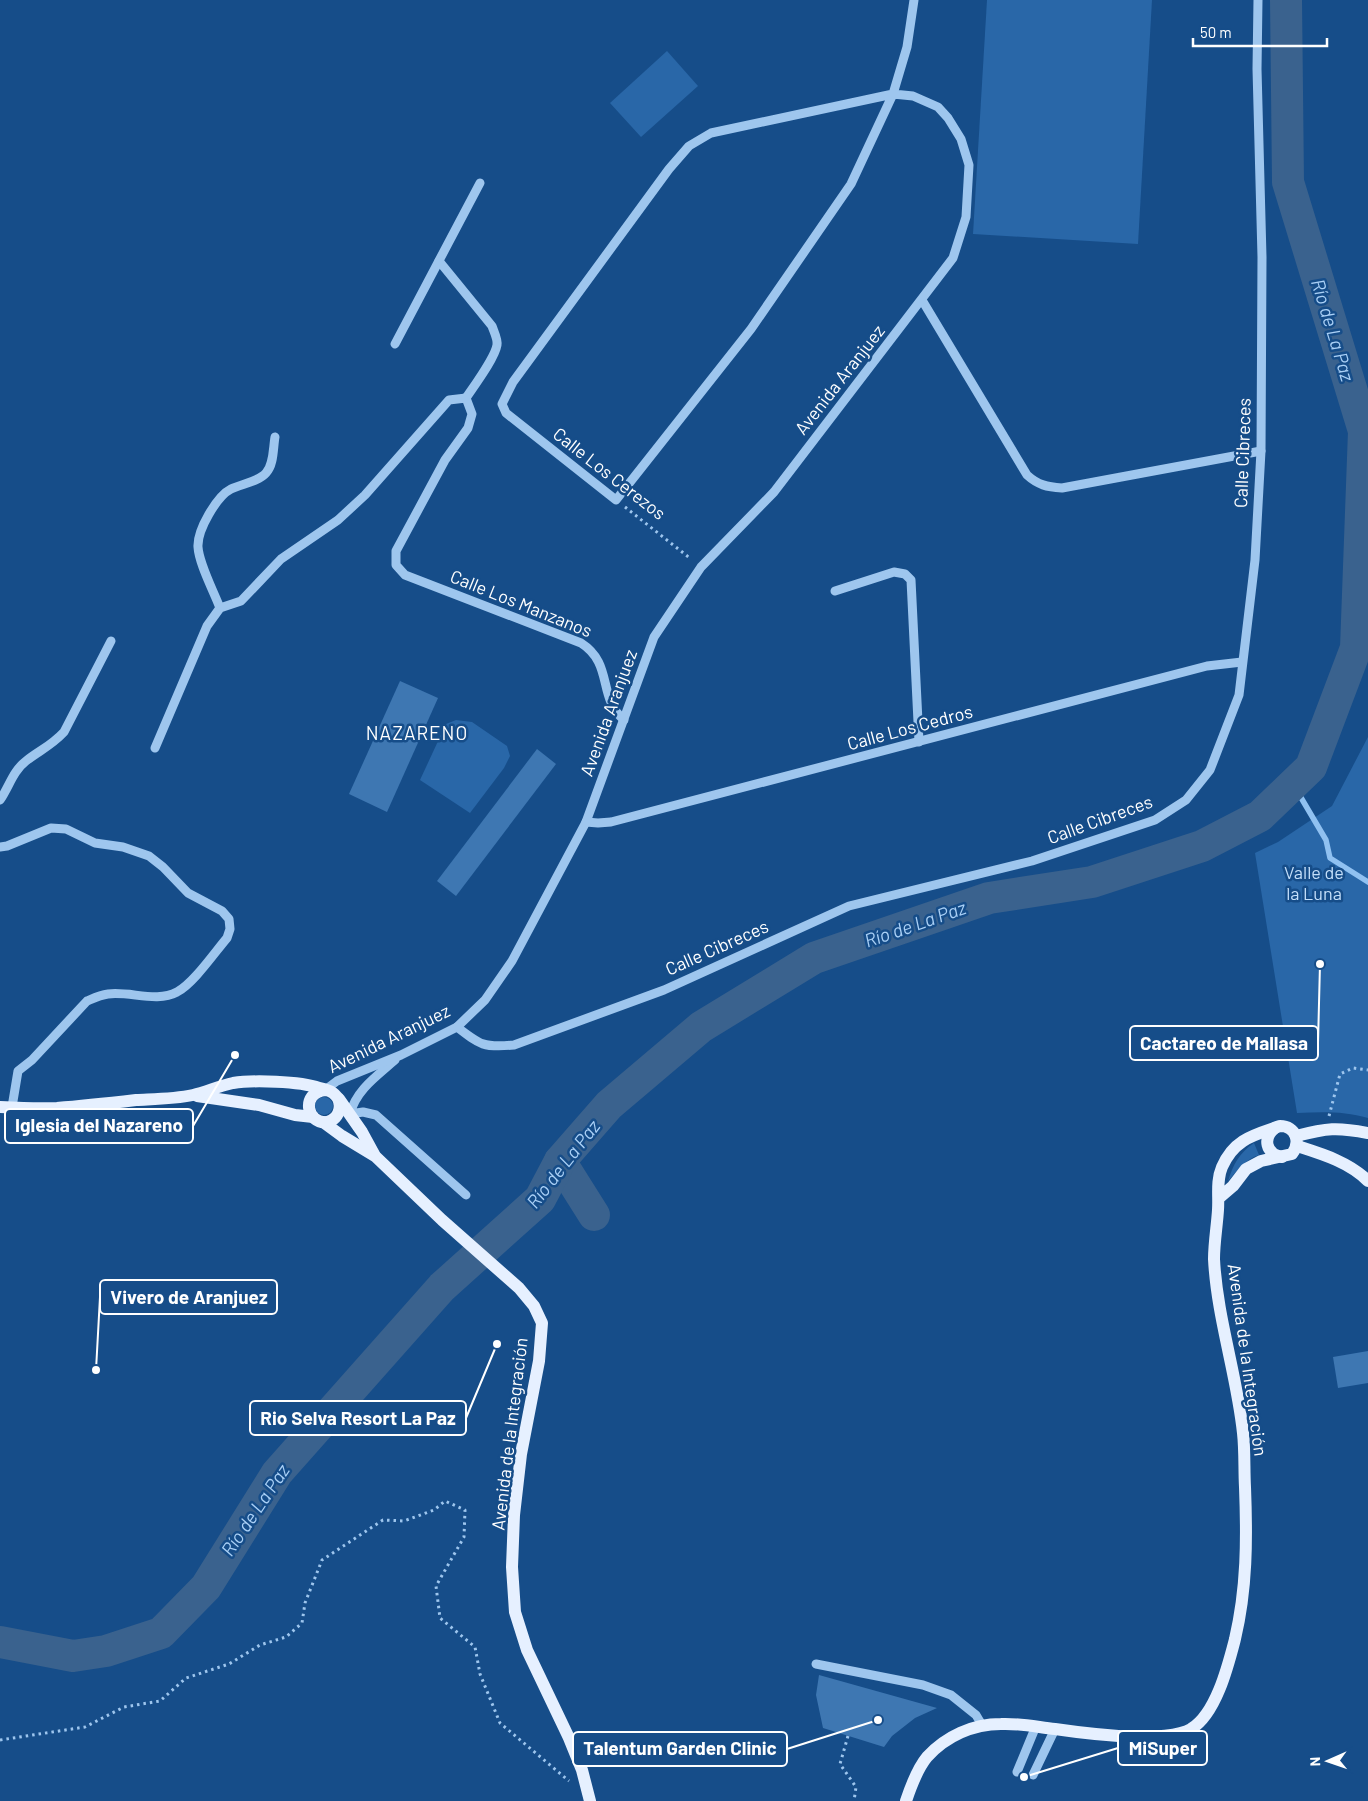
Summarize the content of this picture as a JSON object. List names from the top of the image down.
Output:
{
  "streets": {
    "main road": ["Avenida de la Integración"],
    "street": [
      "Avenida Aranjuez",
      "Calle Cibreces",
      "Calle Los Cerezos",
      "Calle Los Manzanos",
      "Calle Los Cedros"
    ]
  },
  "crossings": [
    ["Avenida Aranjuez", "Calle Cibreces"],
    ["Avenida Aranjuez", "Calle Los Cerezos"],
    ["Avenida Aranjuez", "Calle Los Manzanos"],
    ["Avenida Aranjuez", "Calle Los Cedros"],
    ["Avenida Aranjuez", "Avenida de la Integración"],
    ["Calle Cibreces", "Calle Los Cedros"]
  ],
  "districts": ["NAZARENO"],
  "water": ["Río de La Paz"],
  "parks": ["Valle de la Luna"],
  "places": [
    "Cactareo de Mallasa",
    "Iglesia del Nazareno",
    "Rio Selva Resort La Paz",
    "Vivero de Aranjuez",
    "Talentum Garden Clinic",
    "MiSuper"
  ],
  "scale_bar": "50 m",
  "north": "left"
}
